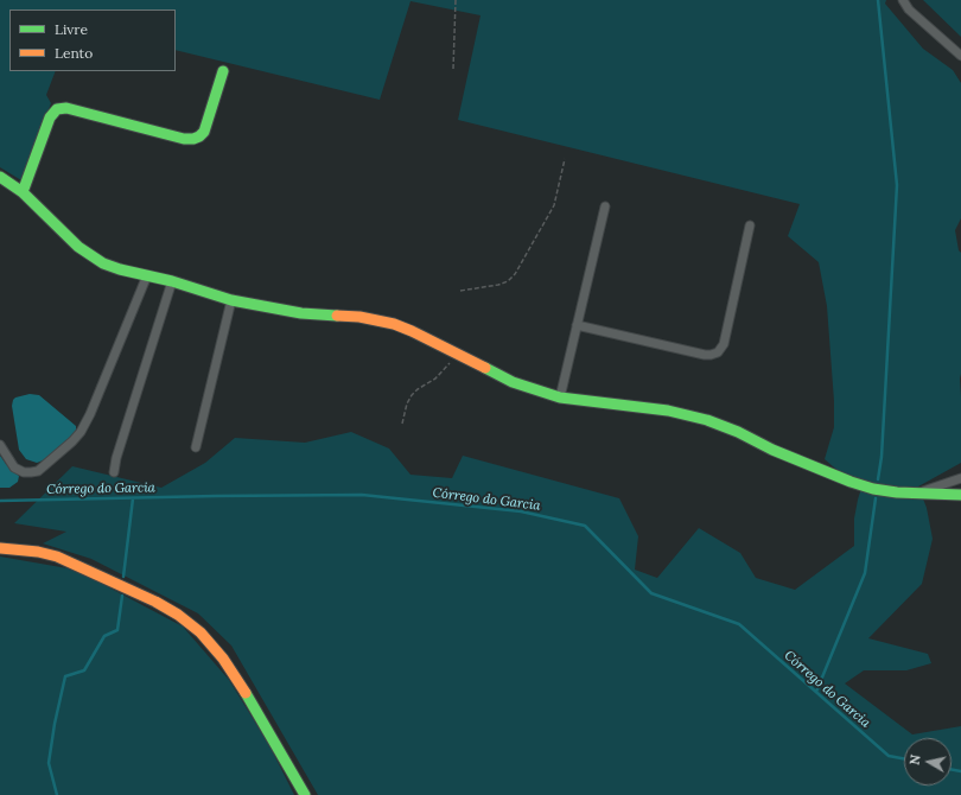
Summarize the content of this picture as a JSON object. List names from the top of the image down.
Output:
{
  "water": ["Córrego do Garcia"],
  "legend": ["Livre", "Lento"],
  "north": "left"
}
